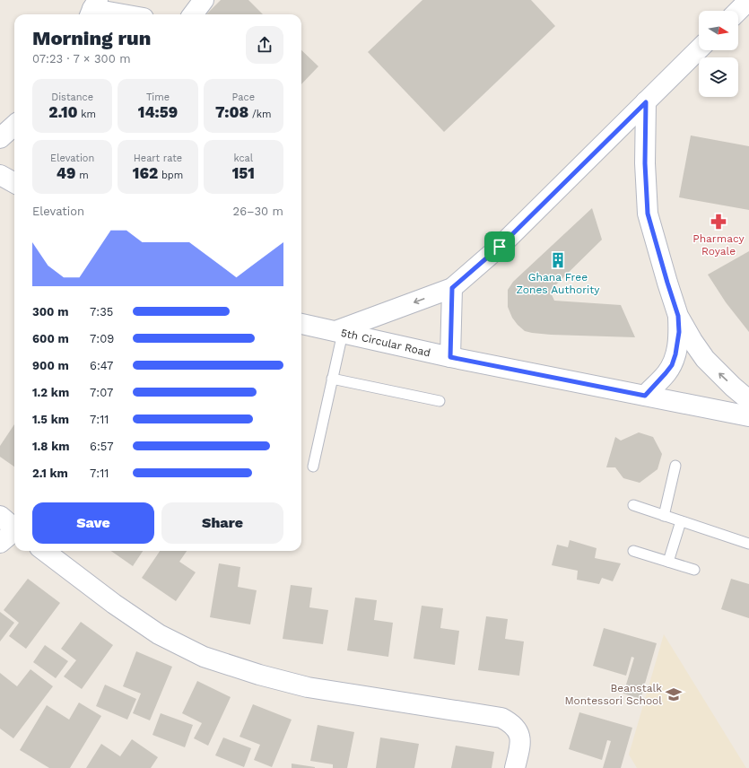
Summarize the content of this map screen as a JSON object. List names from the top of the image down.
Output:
{
  "streets": {
    "street": ["5th Circular Road"]
  },
  "places": {
    "pharmacy": ["Pharmacy Royale"],
    "building": ["Ghana Free Zones Authority"],
    "school or university": ["Beanstalk Montessori School"]
  },
  "north": "right",
  "page": {
    "heading": ["Morning run", "07:23 · 7 × 300 m"],
    "stats": [
      ["Distance", "2.10 km"],
      ["Time", "14:59"],
      ["Pace", "7:08 /km"],
      ["Elevation", "49 m"],
      ["Heart rate", "162 bpm"],
      ["kcal", "151"]
    ],
    "chart": ["Elevation", "26–30 m"],
    "list": [
      {
        "name": "300 m",
        "note": "7:35"
      },
      {
        "name": "600 m",
        "note": "7:09"
      },
      {
        "name": "900 m",
        "note": "6:47"
      },
      {
        "name": "1.2 km",
        "note": "7:07"
      },
      {
        "name": "1.5 km",
        "note": "7:11"
      },
      {
        "name": "1.8 km",
        "note": "6:57"
      },
      {
        "name": "2.1 km",
        "note": "7:11"
      }
    ],
    "buttons": ["Save", "Share"]
  }
}
